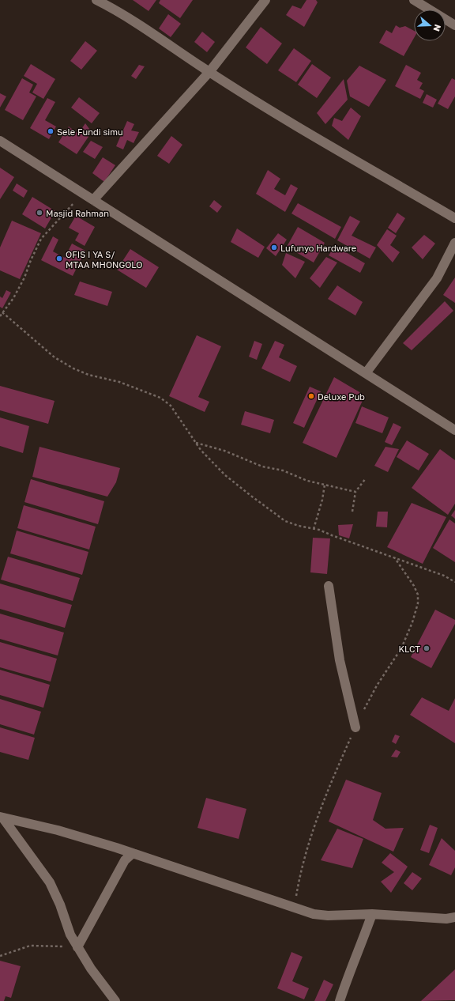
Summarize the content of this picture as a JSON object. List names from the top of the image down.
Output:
{
  "places": [
    "Sele Fundi simu",
    "Masjid Rahman",
    "Lufunyo Hardware",
    "OFIS I YA S/ MTAA MHONGOLO",
    "Deluxe Pub",
    "KLCT"
  ],
  "north": "right"
}
